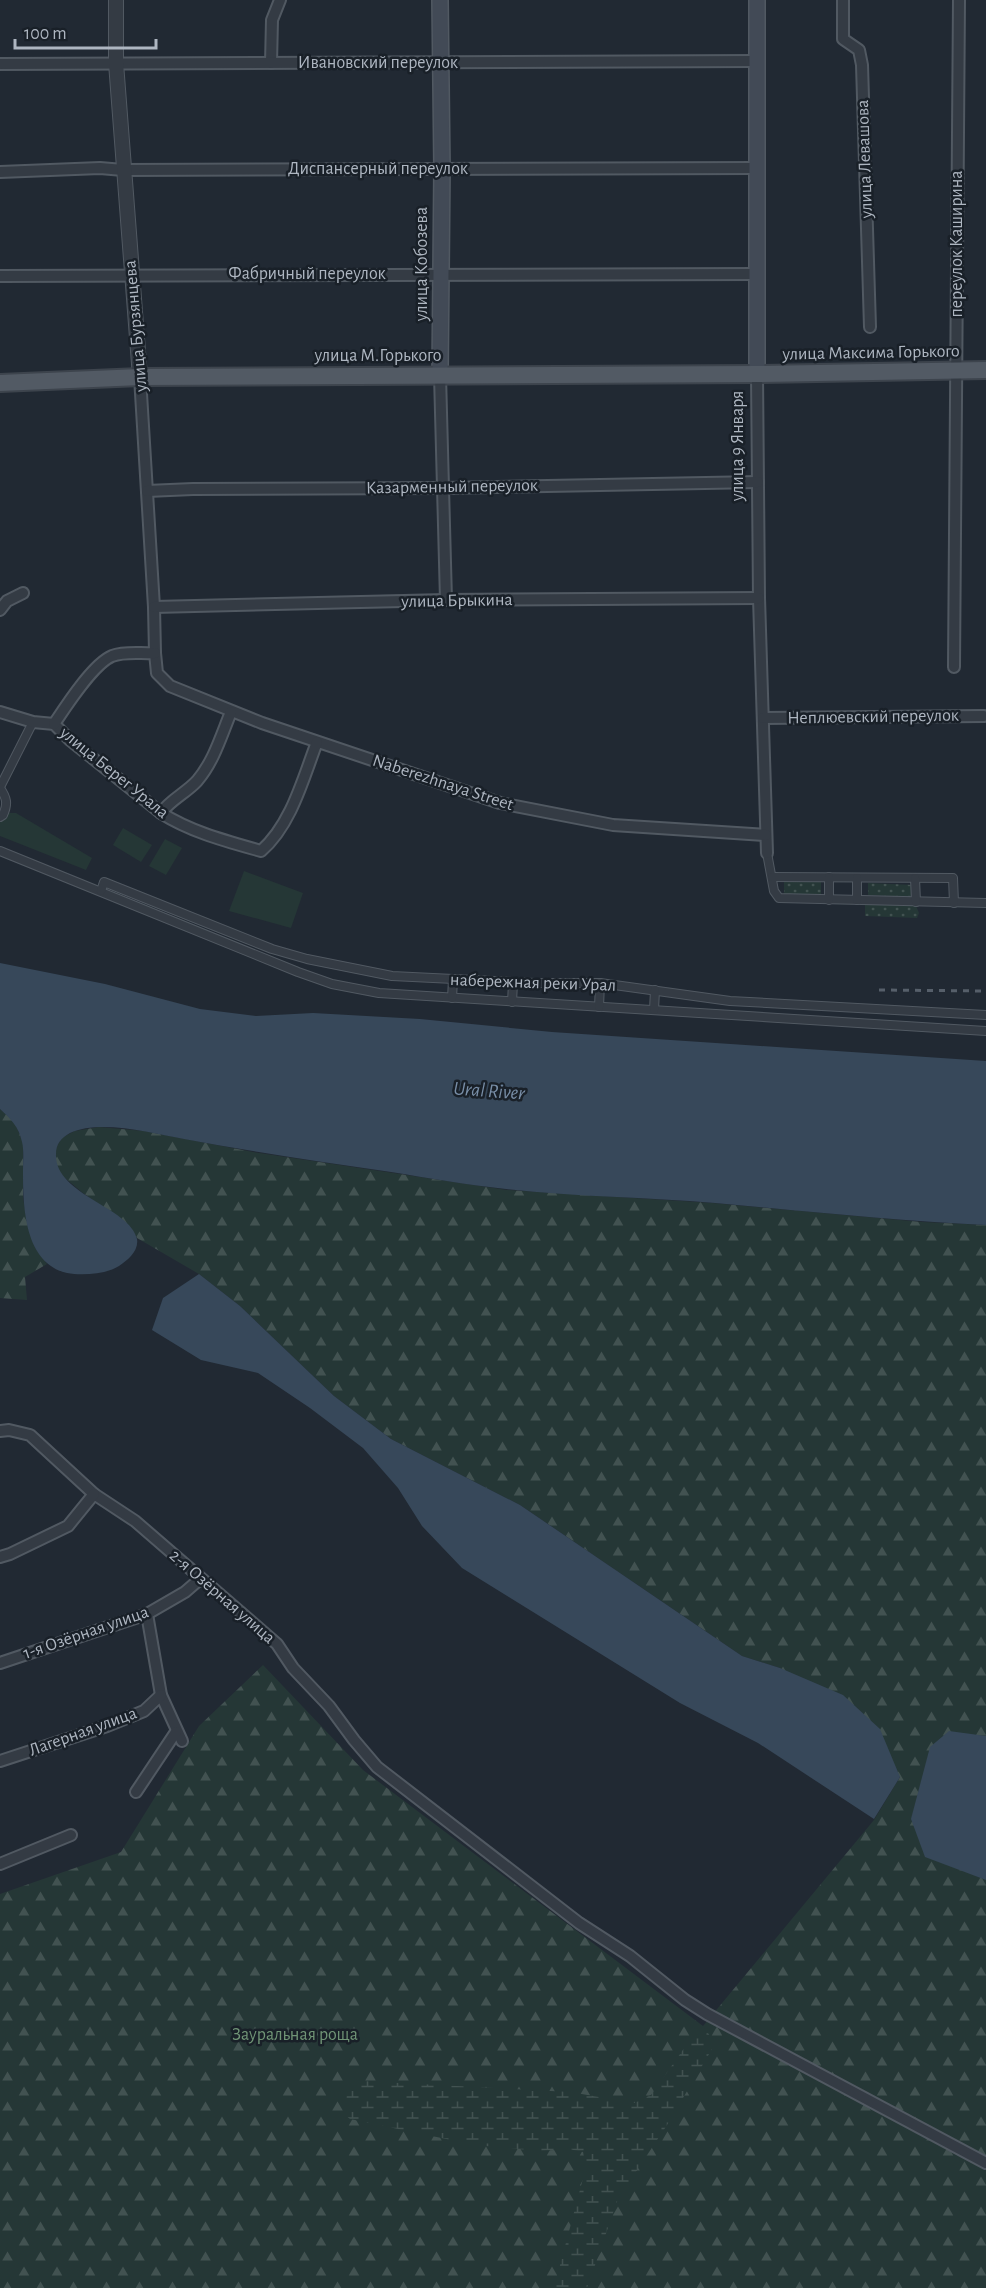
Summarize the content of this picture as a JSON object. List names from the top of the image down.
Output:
{
  "streets": {
    "main road": [
      "улица Кобозева",
      "улица Максима Горького",
      "улица М.Горького",
      "улица 9 Января"
    ],
    "street": [
      "Ивановский переулок",
      "улица Левашова",
      "Диспансерный переулок",
      "переулок Каширина",
      "Фабричный переулок",
      "улица Бурзянцева",
      "Казарменный переулок",
      "улица Брыкина",
      "Неплюевский переулок",
      "улица Берег Урала",
      "Naberezhnaya Street",
      "набережная реки Урал",
      "2-я Озёрная улица",
      "1-я Озёрная улица",
      "Лагерная улица"
    ]
  },
  "crossings": [
    ["Ивановский переулок", "улица Кобозева"],
    ["Ивановский переулок", "улица Бурзянцева"],
    ["Ивановский переулок", "улица 9 Января"],
    ["Диспансерный переулок", "улица Кобозева"],
    ["Диспансерный переулок", "улица Бурзянцева"],
    ["Диспансерный переулок", "улица 9 Января"],
    ["переулок Каширина", "улица Максима Горького"],
    ["улица Кобозева", "Фабричный переулок"],
    ["улица Кобозева", "улица М.Горького"],
    ["улица Кобозева", "Казарменный переулок"],
    ["улица Кобозева", "улица Брыкина"],
    ["Фабричный переулок", "улица Бурзянцева"],
    ["Фабричный переулок", "улица 9 Января"],
    ["улица Бурзянцева", "улица М.Горького"],
    ["улица Бурзянцева", "Казарменный переулок"],
    ["улица Бурзянцева", "улица Брыкина"],
    ["улица Бурзянцева", "Naberezhnaya Street"],
    ["улица Максима Горького", "улица М.Горького"],
    ["улица Максима Горького", "улица 9 Января"],
    ["улица М.Горького", "улица 9 Января"],
    ["улица 9 Января", "Казарменный переулок"],
    ["улица 9 Января", "улица Брыкина"],
    ["улица 9 Января", "Неплюевский переулок"],
    ["улица 9 Января", "Naberezhnaya Street"],
    ["улица Берег Урала", "Naberezhnaya Street"],
    ["2-я Озёрная улица", "1-я Озёрная улица"]
  ],
  "water": ["Ural River"],
  "parks": ["Зауральная роща"],
  "scale_bar": "100 m"
}
